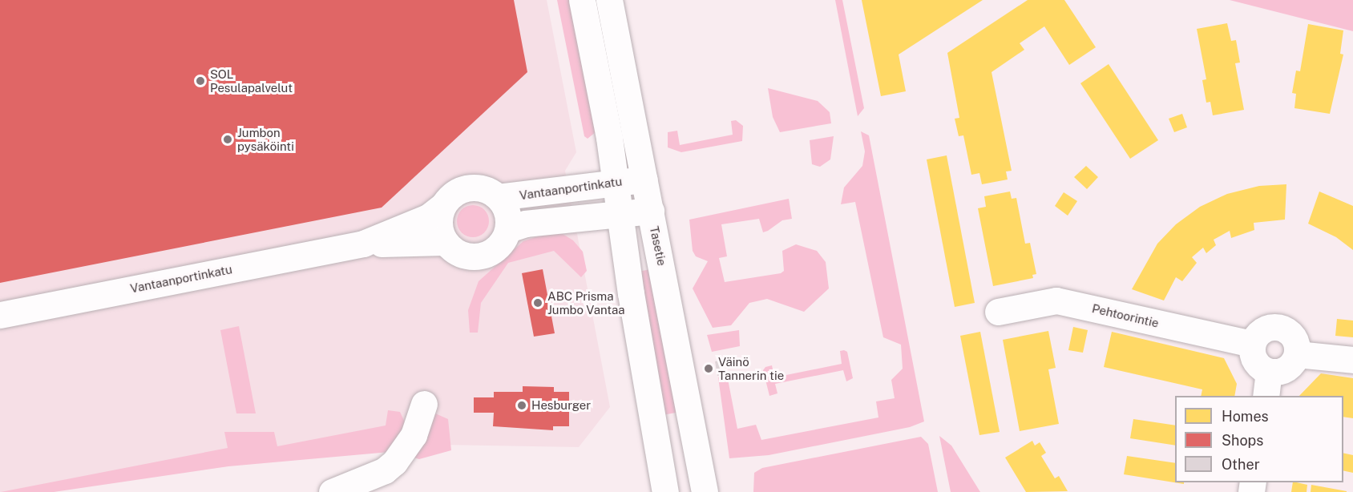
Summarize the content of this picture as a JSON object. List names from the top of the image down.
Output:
{
  "streets": {
    "street": ["Vantaanportinkatu", "Tasetie", "Pehtoorintie"]
  },
  "crossings": [
    ["Vantaanportinkatu", "Tasetie"]
  ],
  "places": [
    "SOL Pesulapalvelut",
    "Jumbon pysäköinti",
    "ABC Prisma Jumbo Vantaa",
    "Väinö Tannerin tie",
    "Hesburger"
  ],
  "legend": ["Homes", "Shops", "Other"]
}
